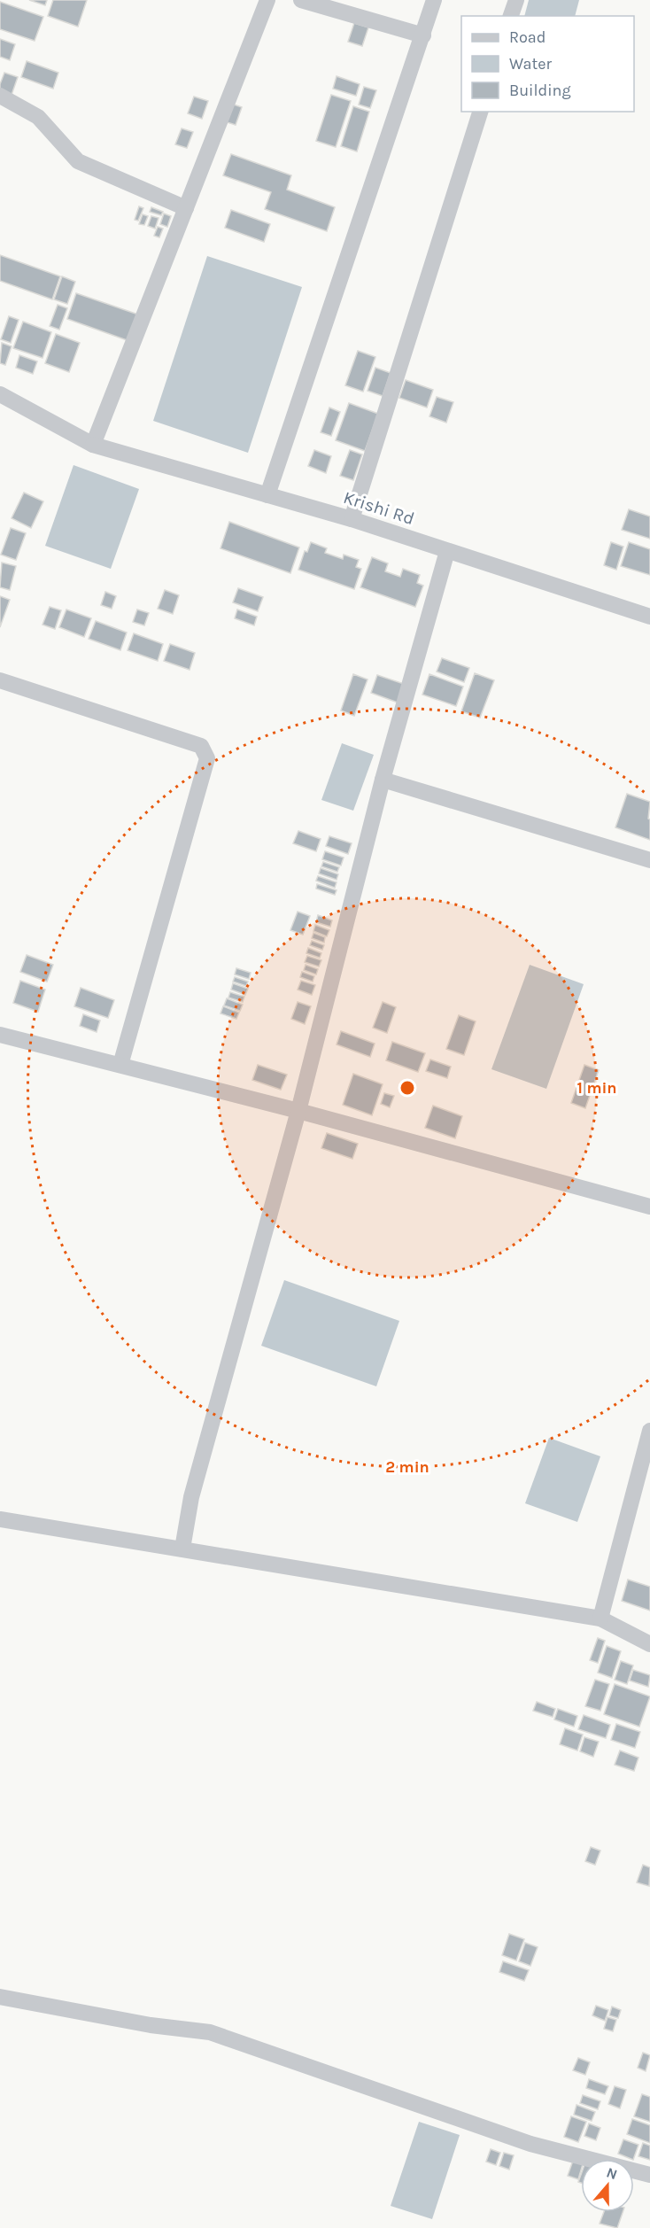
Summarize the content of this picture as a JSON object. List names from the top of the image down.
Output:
{
  "streets": {
    "street": ["Krishi Rd"]
  },
  "legend": ["Road", "Water", "Building"],
  "north": "top",
  "rings": ["1 min", "2 min"]
}
